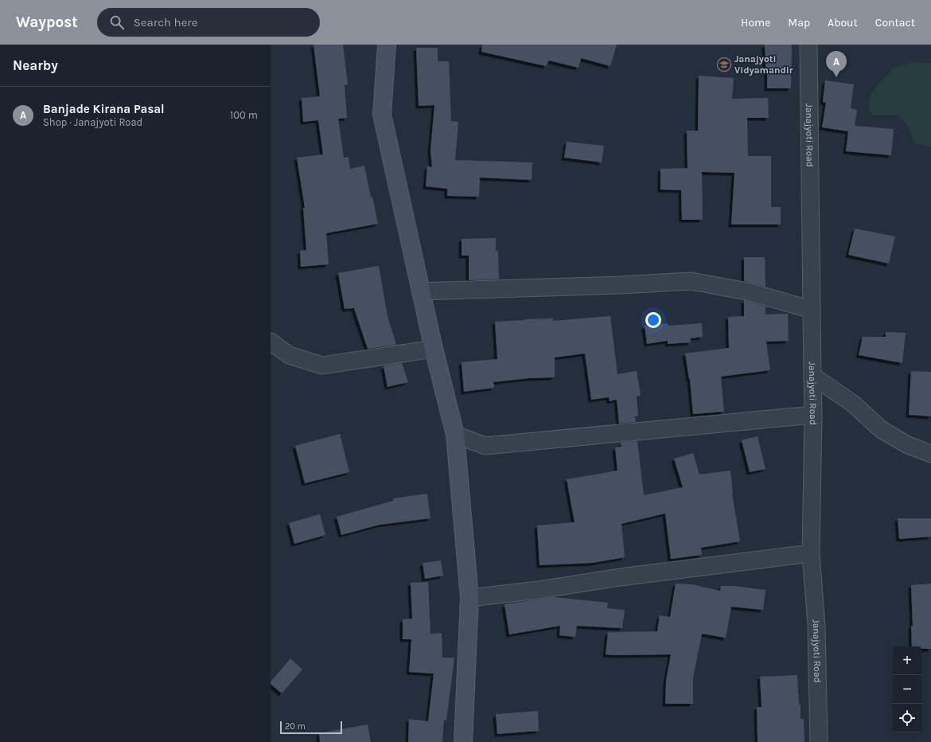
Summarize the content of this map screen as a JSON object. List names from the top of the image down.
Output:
{
  "streets": {
    "street": ["Janajyoti Road"]
  },
  "places": {
    "school or university": ["Janajyoti Vidyamandir"]
  },
  "scale_bar": "20 m",
  "page": {
    "header": "Waypost",
    "search": "Search here",
    "nav": [
      "Home",
      "Map",
      "About",
      "Contact"
    ],
    "heading": "Nearby",
    "pins": "A",
    "list": [
      {
        "mark": "A",
        "name": "Banjade Kirana Pasal",
        "note": "Shop · Janajyoti Road",
        "value": "100 m"
      }
    ],
    "map_buttons": ["+", "−"],
    "scale": "20 m"
  }
}
